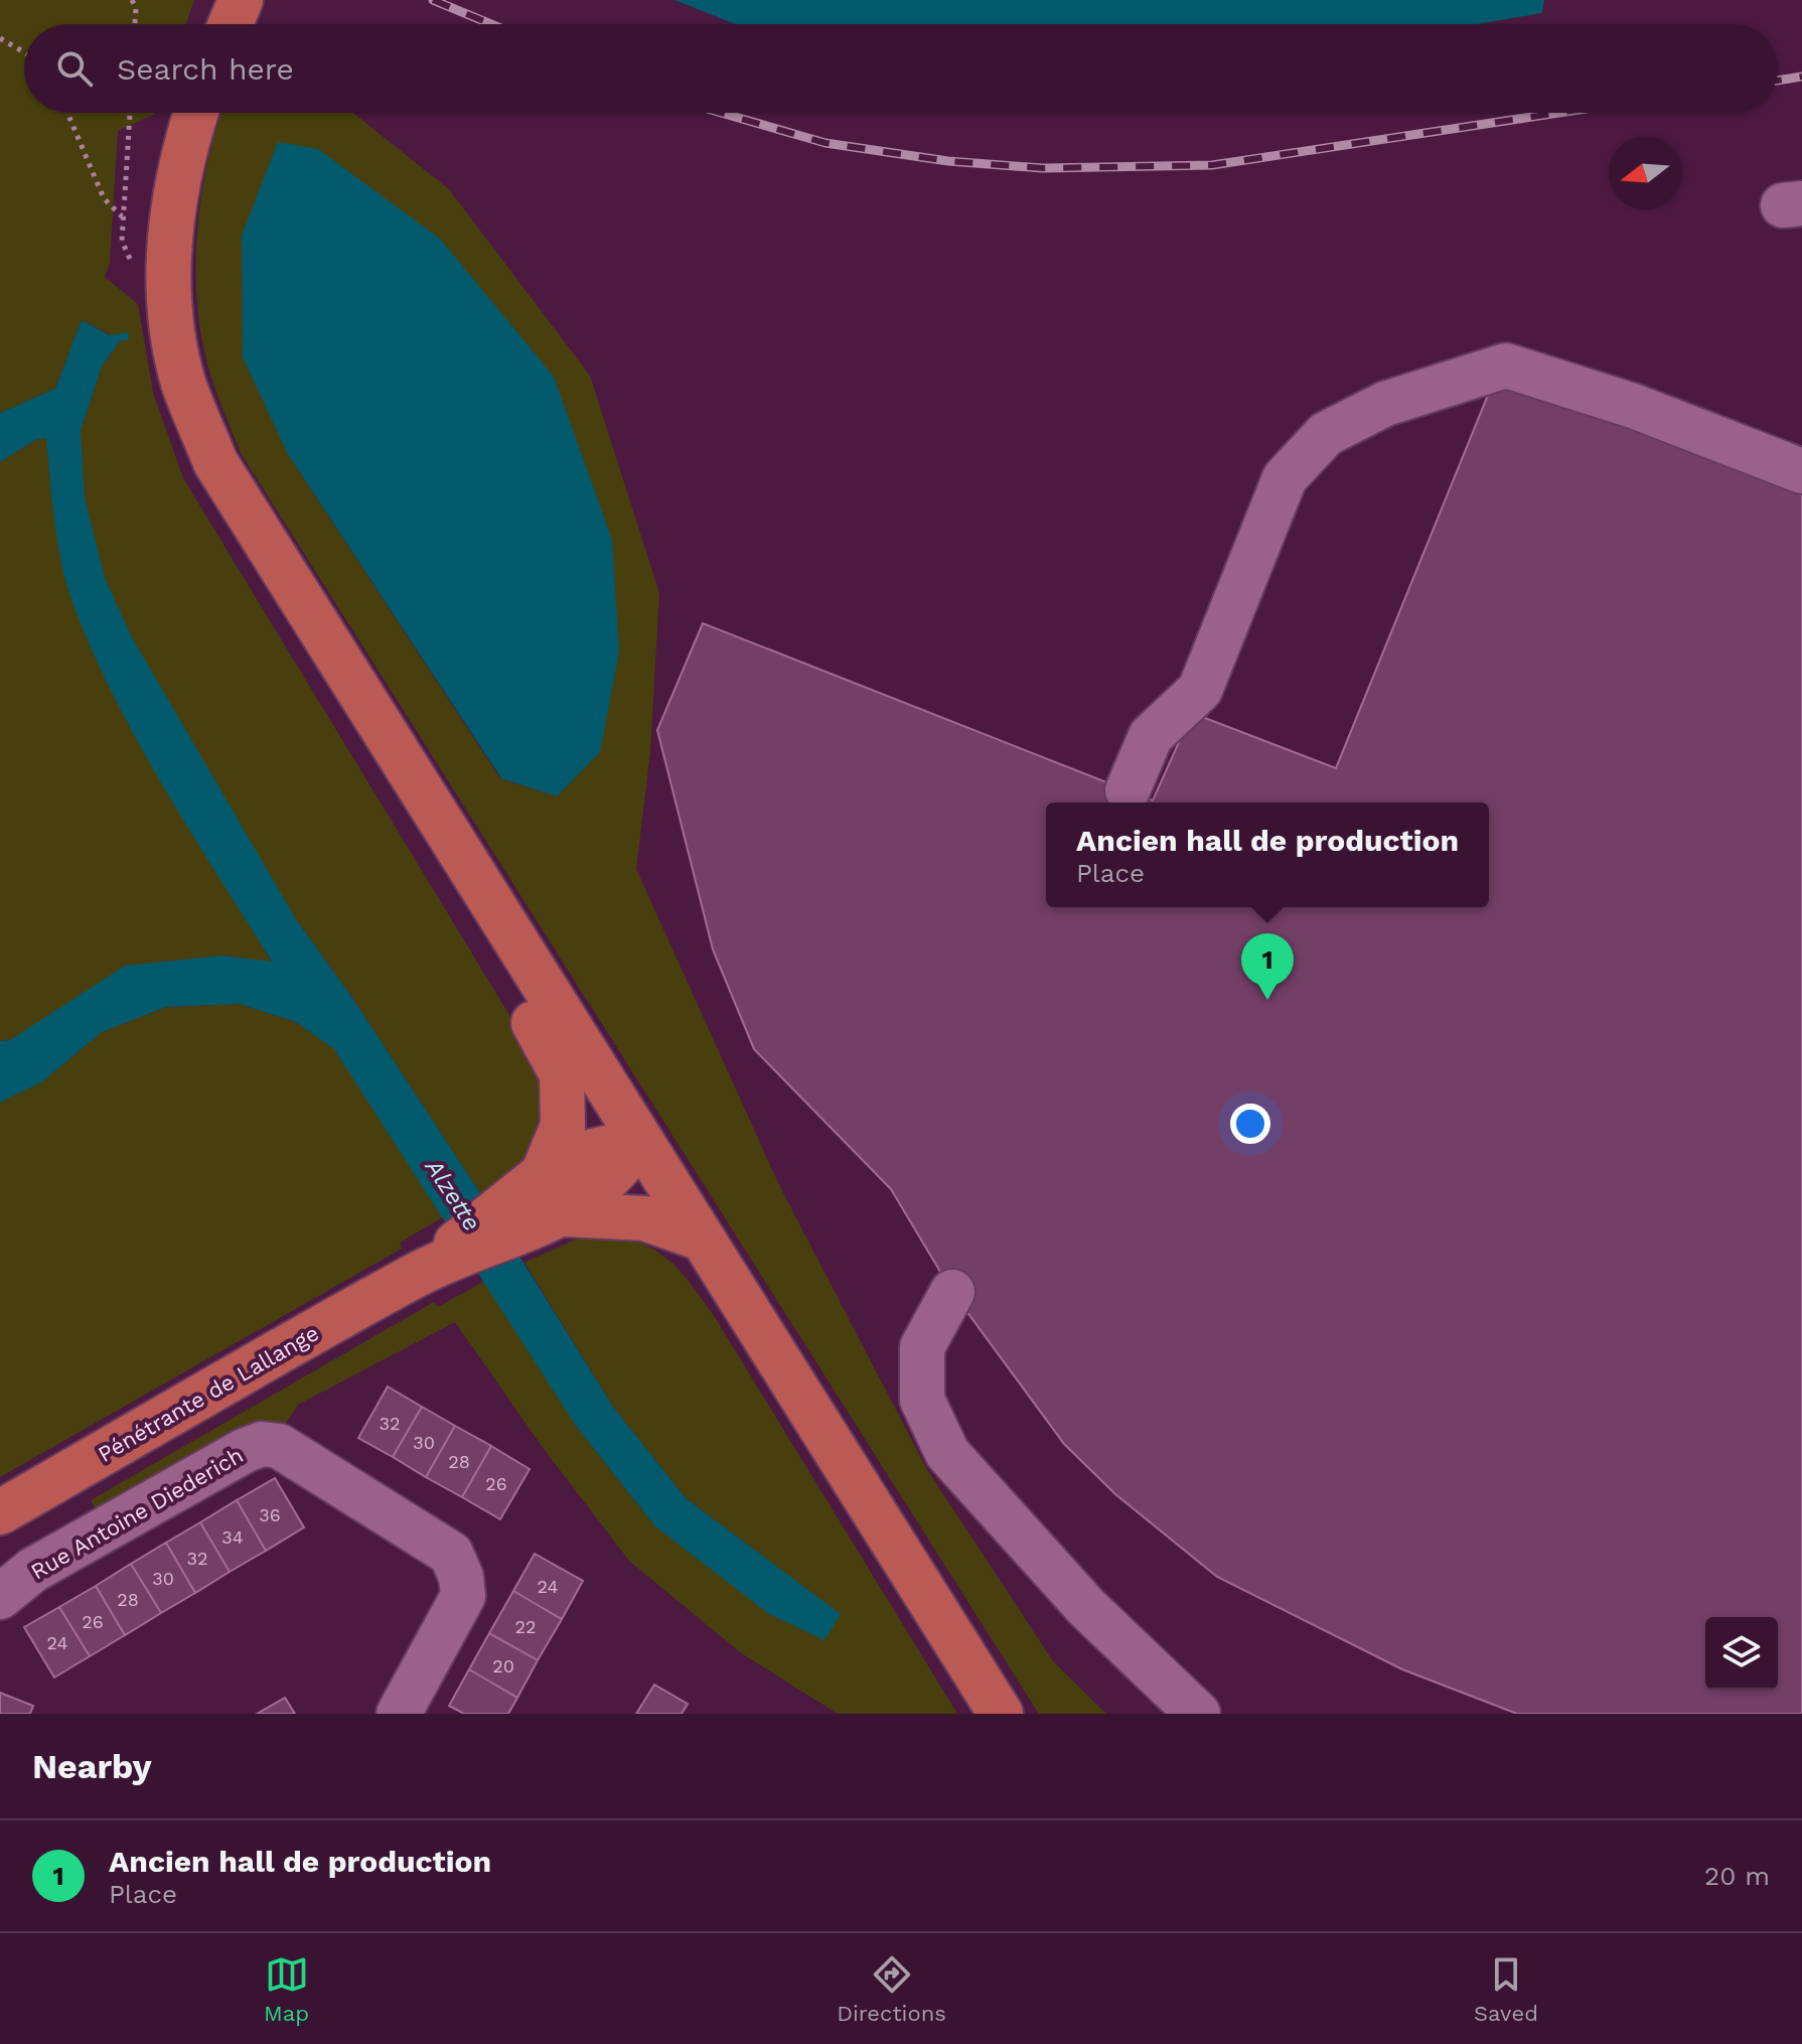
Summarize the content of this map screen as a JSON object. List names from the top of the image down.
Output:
{
  "streets": {
    "main road": ["Pénétrante de Lallange"],
    "street": ["Rue Antoine Diederich"]
  },
  "water": ["Alzette"],
  "house_numbers": [
    "32",
    "30",
    "28",
    "26",
    "36",
    "34",
    "32",
    "30",
    "24",
    "28",
    "26",
    "22",
    "24",
    "20"
  ],
  "north": "left",
  "page": {
    "search": "Search here",
    "popup": ["Ancien hall de production", "Place"],
    "pins": "1",
    "heading": "Nearby",
    "list": [
      {
        "mark": "1",
        "name": "Ancien hall de production",
        "note": "Place",
        "value": "20 m"
      }
    ],
    "nav": ["Map", "Directions", "Saved"]
  }
}
